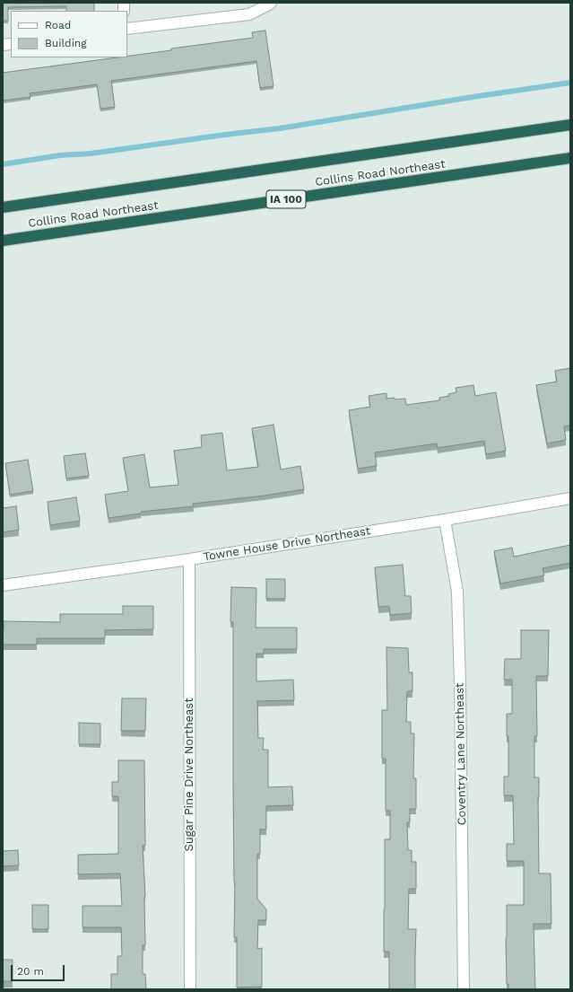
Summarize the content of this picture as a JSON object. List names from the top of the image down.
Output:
{
  "streets": {
    "highway": ["Collins Road Northeast", "IA 100"],
    "street": ["Towne House Drive Northeast", "Coventry Lane Northeast", "Sugar Pine Drive Northeast"]
  },
  "crossings": [
    ["Towne House Drive Northeast", "Coventry Lane Northeast"],
    ["Towne House Drive Northeast", "Sugar Pine Drive Northeast"]
  ],
  "legend": ["Road", "Building"],
  "scale_bar": "20 m"
}
